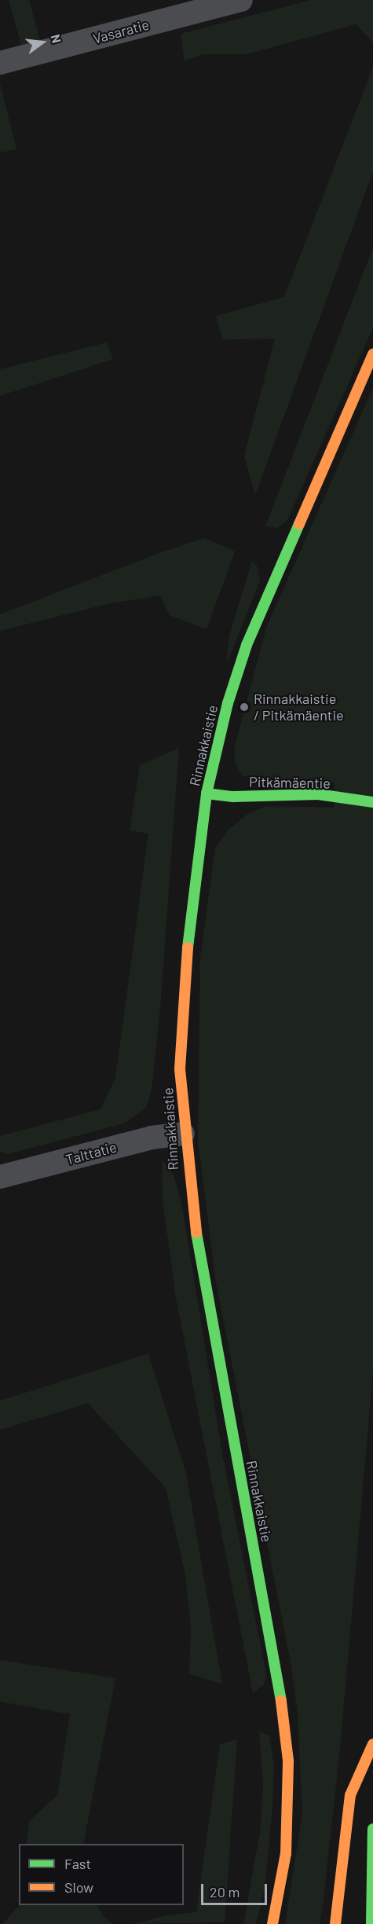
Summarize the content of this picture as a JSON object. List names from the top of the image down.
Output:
{
  "streets": {
    "main road": ["Rinnakkaistie", "Pitkämäentie"],
    "street": ["Vasaratie", "Talttatie"]
  },
  "crossings": [
    ["Rinnakkaistie", "Pitkämäentie"],
    ["Rinnakkaistie", "Talttatie"]
  ],
  "places": ["Rinnakkaistie / Pitkämäentie"],
  "legend": ["Fast", "Slow"],
  "scale_bar": "20 m",
  "north": "right"
}
